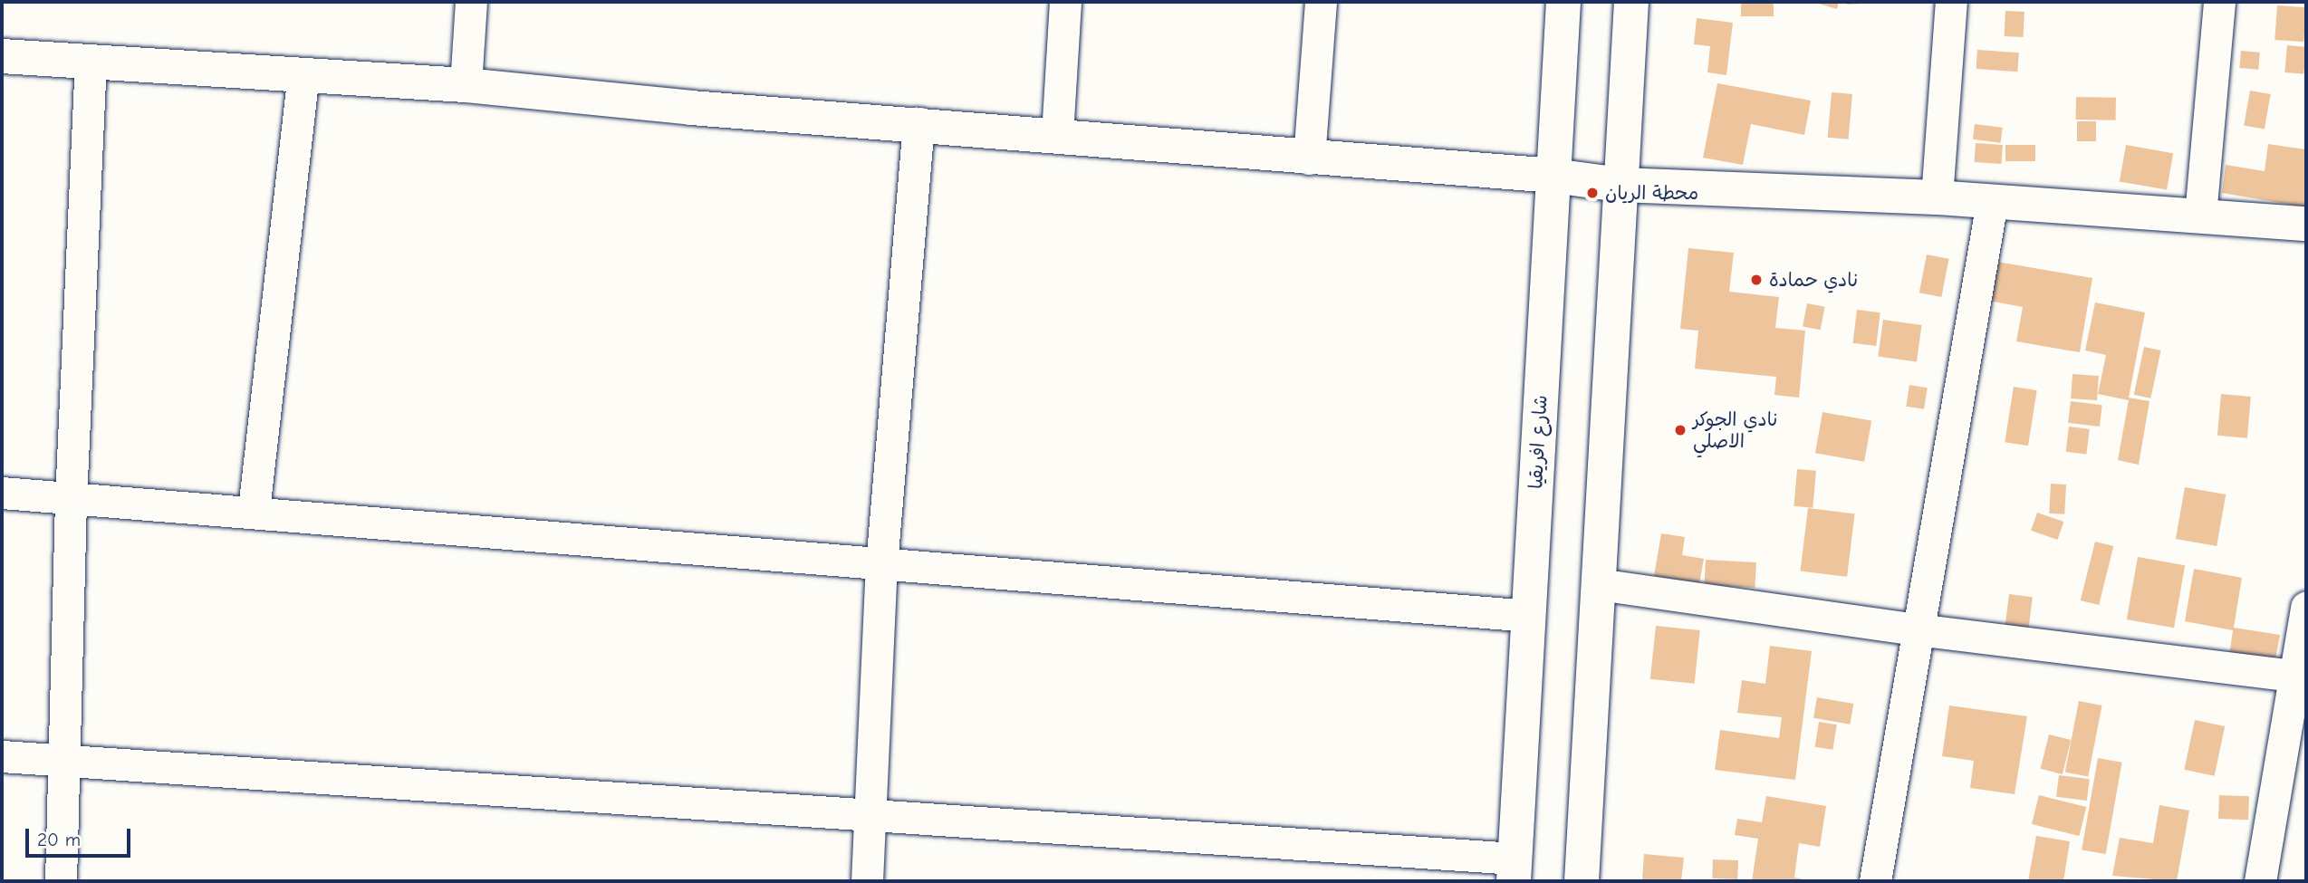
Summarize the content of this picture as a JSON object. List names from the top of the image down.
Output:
{
  "streets": {
    "street": ["شارع افريقيا"]
  },
  "places": ["محطة الريان", "نادي حمادة", "نادي الجوكر الاصلي"],
  "scale_bar": "20 m"
}
